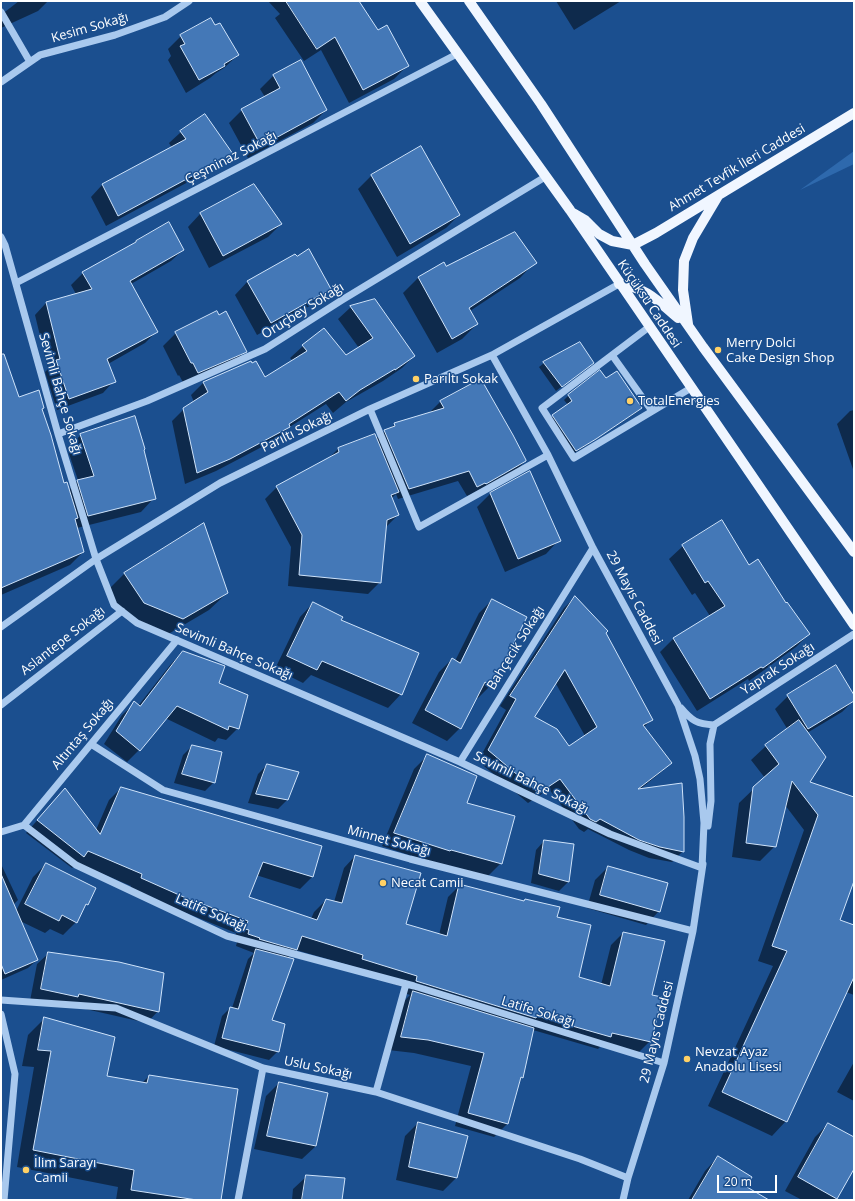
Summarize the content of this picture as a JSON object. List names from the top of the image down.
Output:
{
  "streets": {
    "main road": ["Ahmet Tevfik İleri Caddesi", "Küçüksu Caddesi"],
    "street": [
      "Kesim Sokağı",
      "Çeşminaz Sokağı",
      "Oruçbey Sokağı",
      "Sevimli Bahçe Sokağı",
      "Parıltı Sokağı",
      "29 Mayıs Caddesi",
      "Aslantepe Sokağı",
      "Bahçecik Sokağı",
      "Yaprak Sokağı",
      "Altıntaş Sokağı",
      "Minnet Sokağı",
      "Latife Sokağı",
      "Uslu Sokağı"
    ]
  },
  "crossings": [
    ["Çeşminaz Sokağı", "Küçüksu Caddesi"],
    ["Çeşminaz Sokağı", "Sevimli Bahçe Sokağı"],
    ["Ahmet Tevfik İleri Caddesi", "Küçüksu Caddesi"],
    ["Küçüksu Caddesi", "Oruçbey Sokağı"],
    ["Küçüksu Caddesi", "Parıltı Sokağı"],
    ["Oruçbey Sokağı", "Sevimli Bahçe Sokağı"],
    ["Sevimli Bahçe Sokağı", "Parıltı Sokağı"],
    ["Sevimli Bahçe Sokağı", "29 Mayıs Caddesi"],
    ["Sevimli Bahçe Sokağı", "Aslantepe Sokağı"],
    ["Sevimli Bahçe Sokağı", "Bahçecik Sokağı"],
    ["Sevimli Bahçe Sokağı", "Altıntaş Sokağı"],
    ["Parıltı Sokağı", "29 Mayıs Caddesi"],
    ["29 Mayıs Caddesi", "Bahçecik Sokağı"],
    ["29 Mayıs Caddesi", "Yaprak Sokağı"],
    ["29 Mayıs Caddesi", "Minnet Sokağı"],
    ["29 Mayıs Caddesi", "Latife Sokağı"],
    ["29 Mayıs Caddesi", "Uslu Sokağı"],
    ["Altıntaş Sokağı", "Minnet Sokağı"],
    ["Altıntaş Sokağı", "Latife Sokağı"]
  ],
  "places": [
    "Merry Dolci Cake Design Shop",
    "Parıltı Sokak",
    "TotalEnergies",
    "Necat Camii",
    "Nevzat Ayaz Anadolu Lisesi",
    "İlim Sarayı Camii"
  ],
  "scale_bar": "20 m"
}
